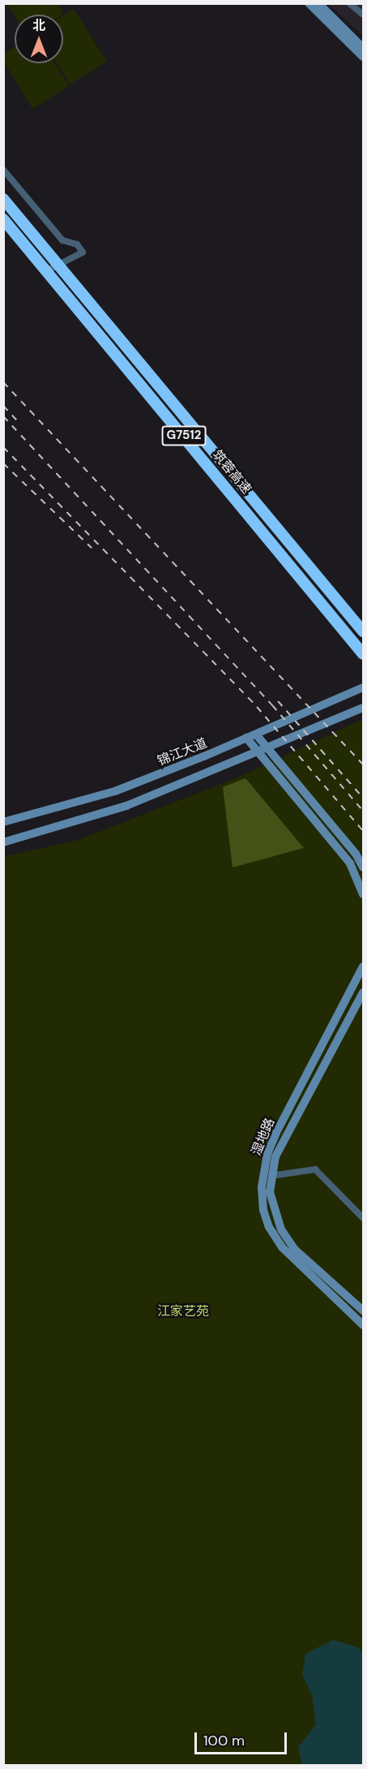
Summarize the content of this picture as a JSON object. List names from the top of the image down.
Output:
{
  "streets": {
    "highway": ["G7512", "筑蓉高速"],
    "street": ["锦江大道", "湿地路"]
  },
  "parks": ["江家艺苑"],
  "scale_bar": "100 m",
  "north": "top"
}
